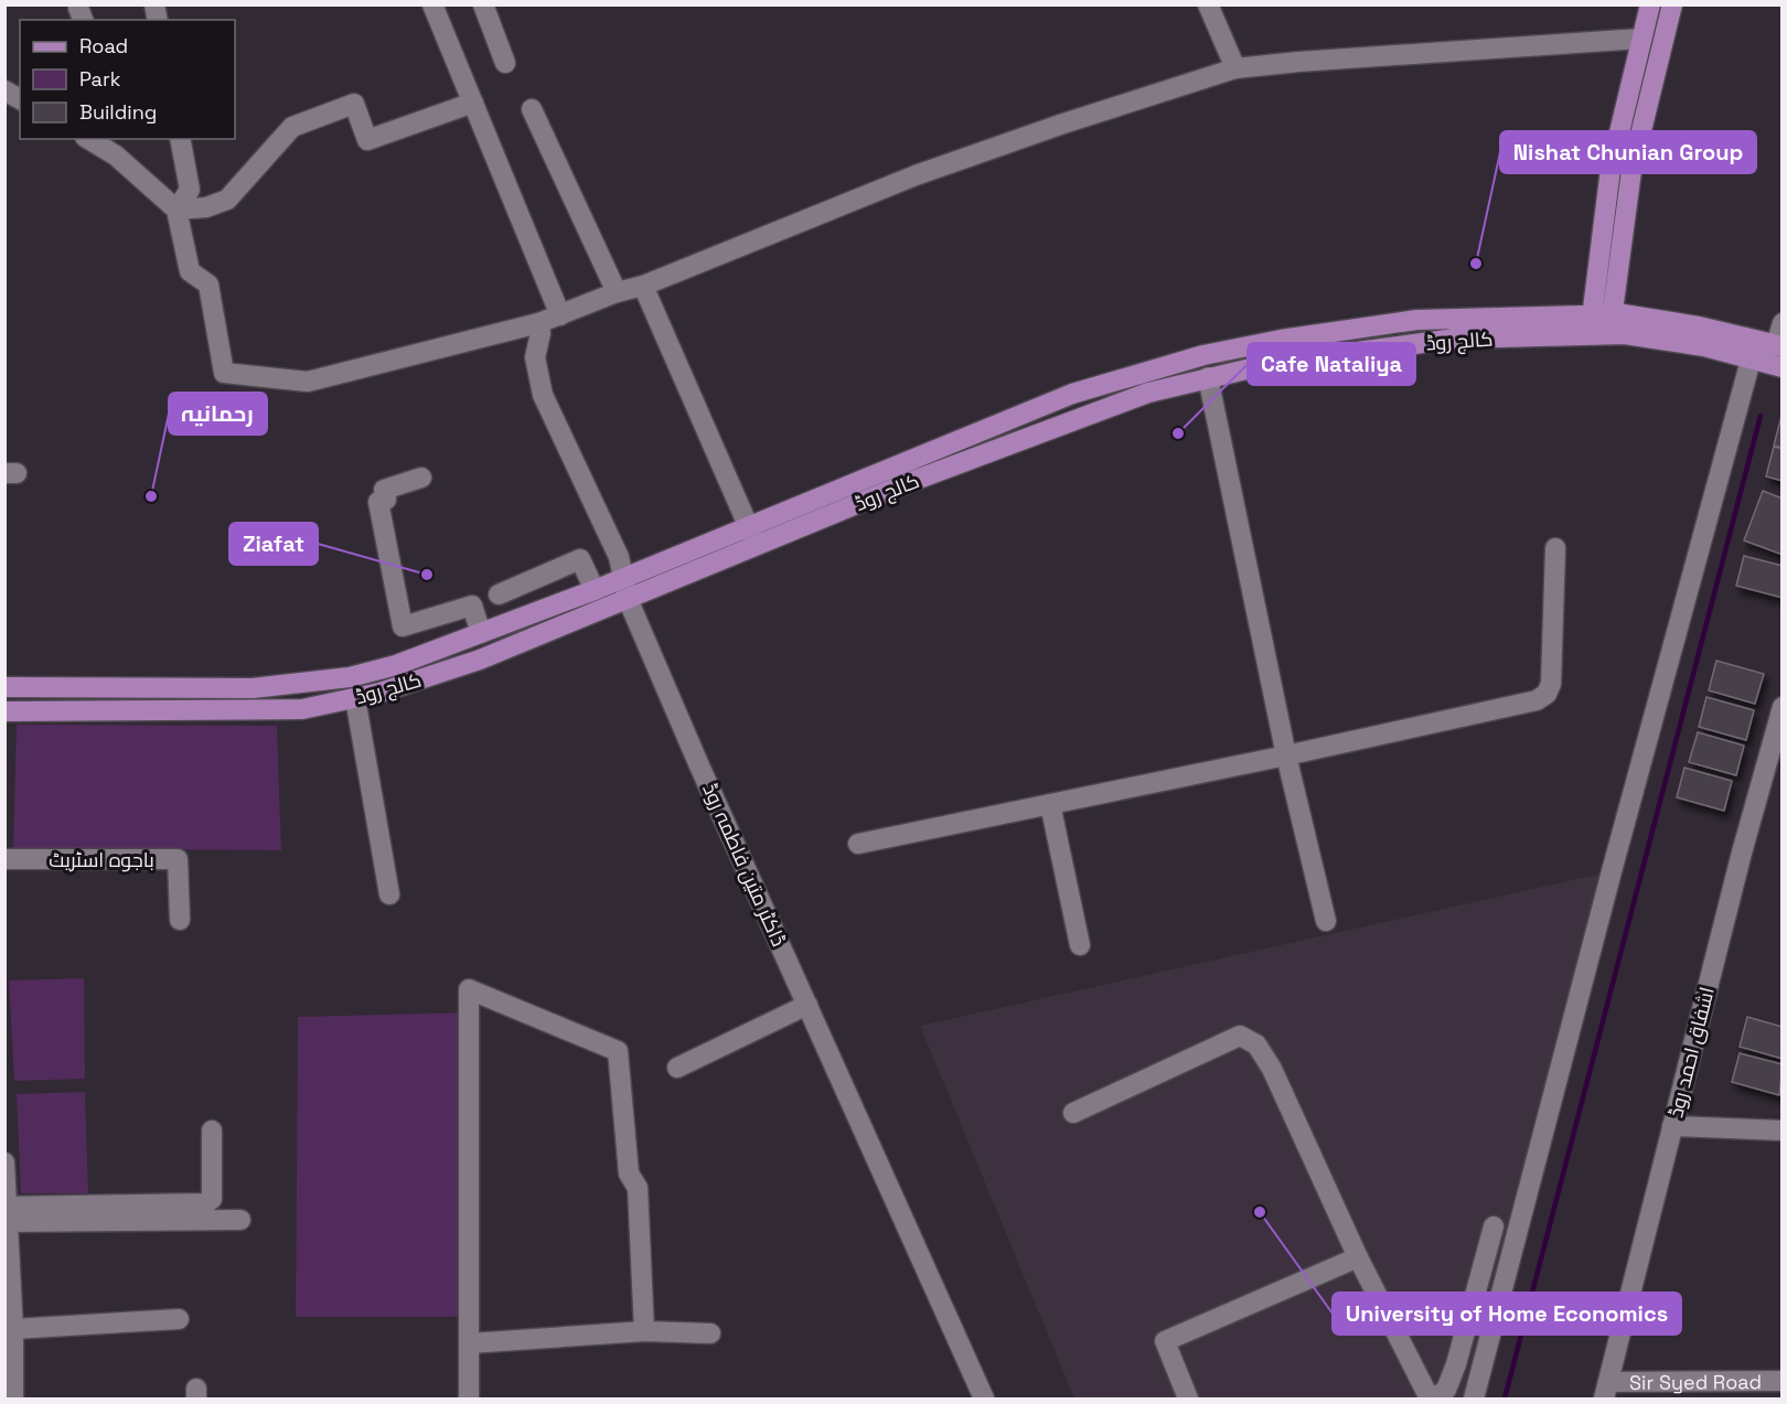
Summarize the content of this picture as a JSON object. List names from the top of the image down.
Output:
{
  "streets": {
    "main road": ["کالج روڈ"],
    "street": [
      "باجوہ اسٹریٹ",
      "ڈاکٹر متین فاطمہ روڈ",
      "اشفاق احمد روڈ",
      "Sir Syed Road"
    ]
  },
  "crossings": [
    ["کالج روڈ", "ڈاکٹر متین فاطمہ روڈ"],
    ["اشفاق احمد روڈ", "Sir Syed Road"]
  ],
  "places": [
    "Nishat Chunian Group",
    "Cafe Nataliya",
    "رحمانیہ",
    "Ziafat",
    "University of Home Economics"
  ],
  "legend": ["Road", "Park", "Building"]
}
